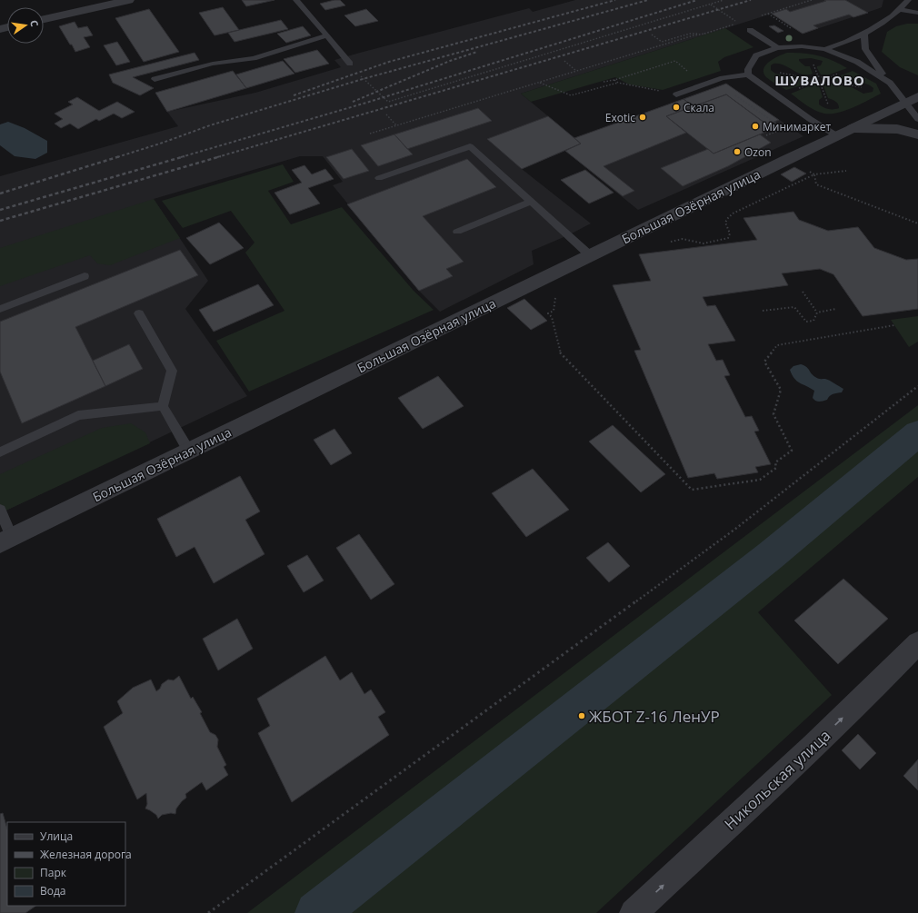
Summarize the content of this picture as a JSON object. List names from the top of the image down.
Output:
{
  "streets": {
    "street": ["Большая Озёрная улица", "Никольская улица"]
  },
  "one_way": ["Никольская улица"],
  "districts": ["ШУВАЛОВО"],
  "places": [
    "Скала",
    "Exotic",
    "Минимаркет",
    "Ozon",
    "ЖБОТ Z-16 ЛенУР"
  ],
  "legend": [
    "Улица",
    "Железная дорога",
    "Парк",
    "Вода"
  ],
  "north": "right"
}
